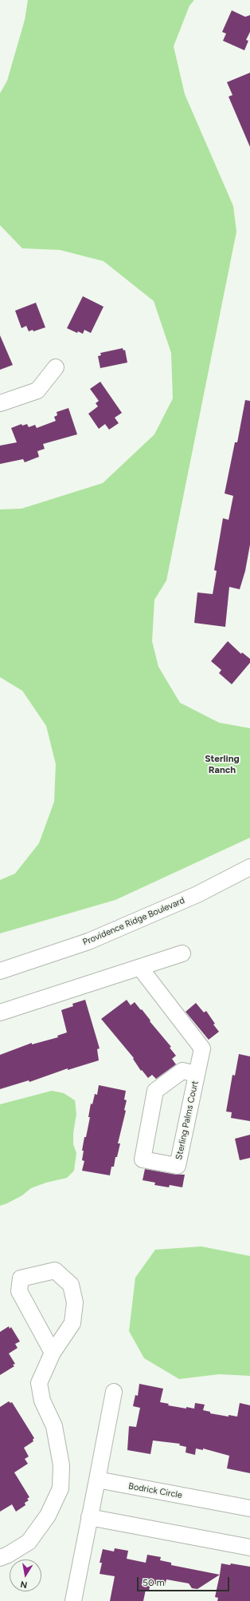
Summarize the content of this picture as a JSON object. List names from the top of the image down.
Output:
{
  "streets": {
    "street": ["Providence Ridge Boulevard", "Sterling Palms Court", "Bodrick Circle"]
  },
  "districts": ["Sterling Ranch"],
  "scale_bar": "50 m",
  "north": "bottom"
}
